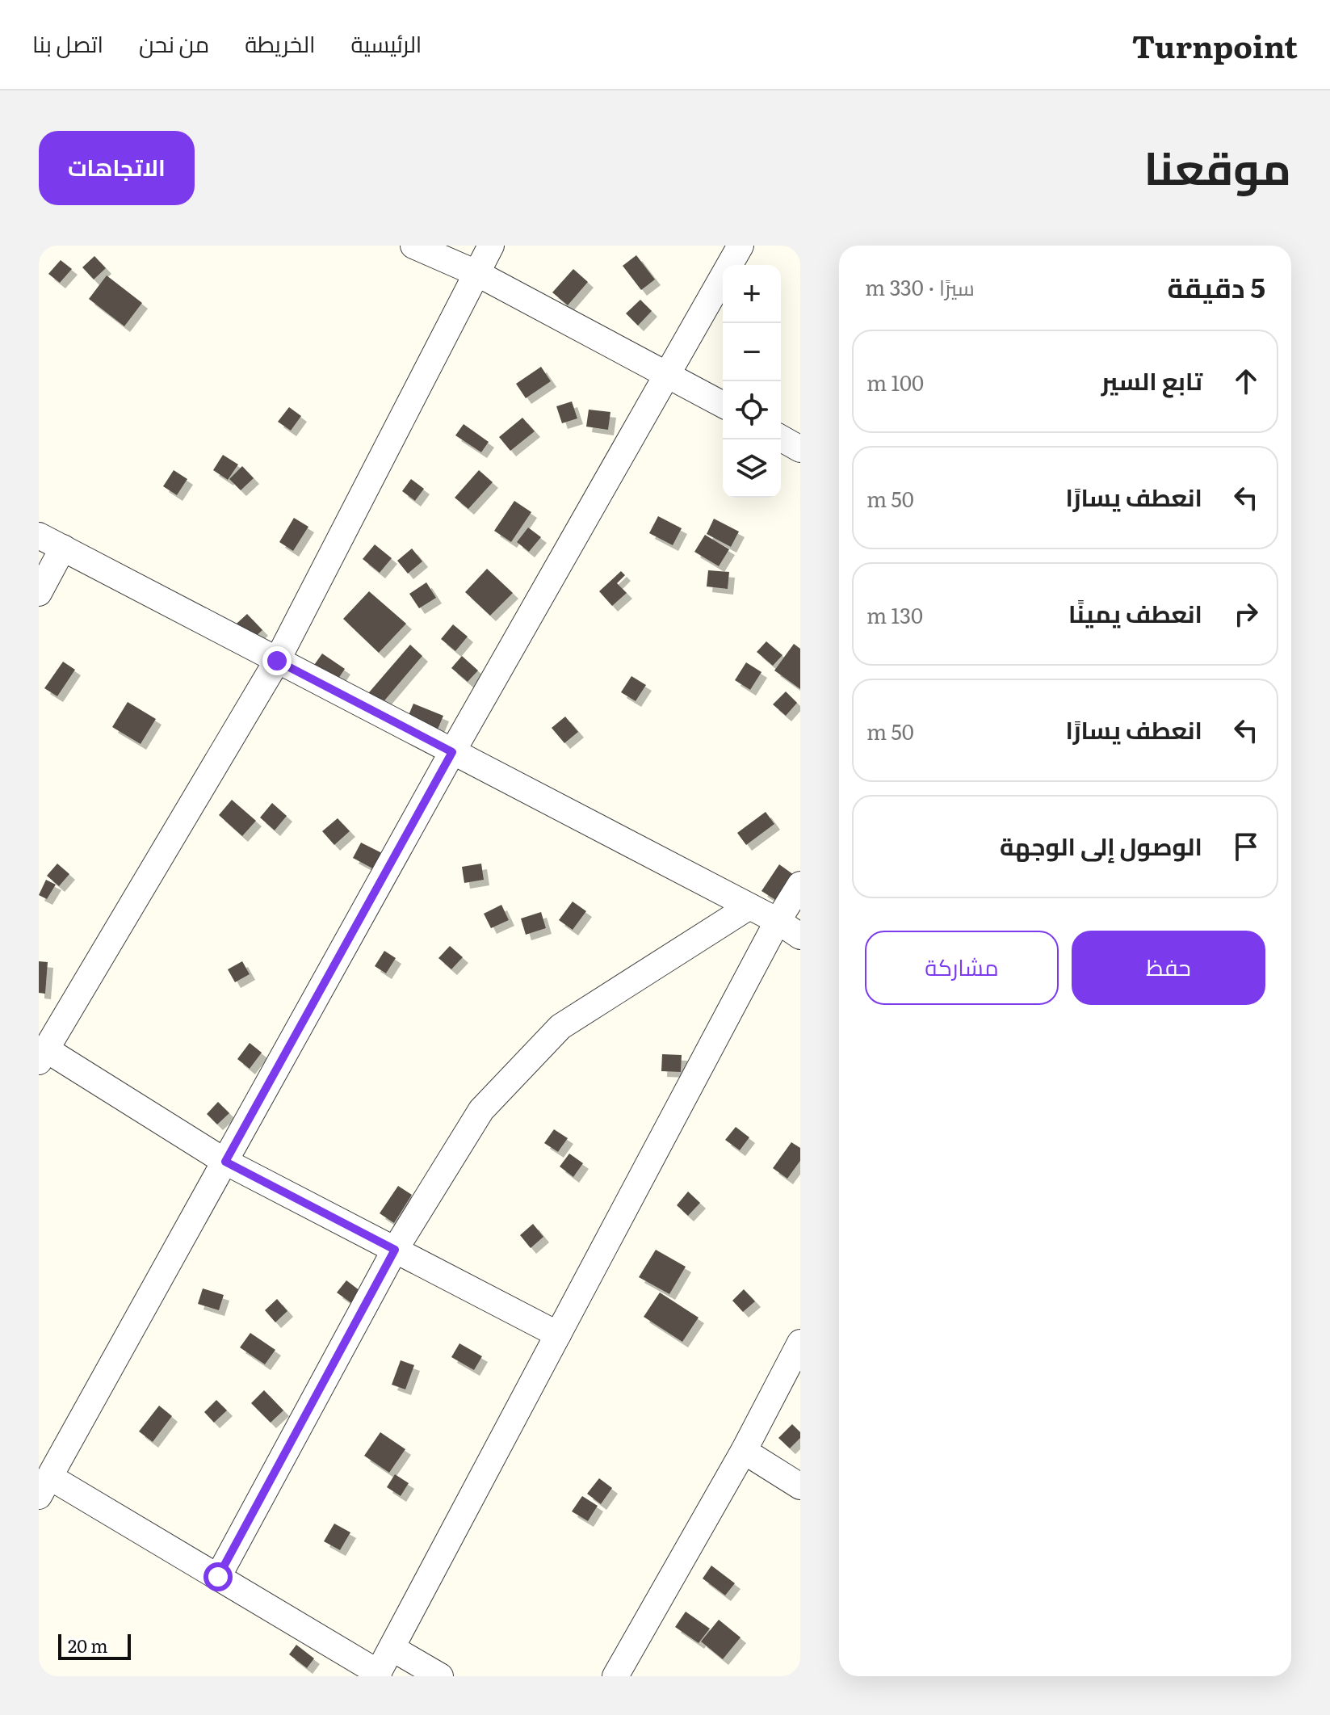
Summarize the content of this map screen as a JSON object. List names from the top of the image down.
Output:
{
  "scale_bar": "20 m",
  "page": {
    "header": "Turnpoint",
    "nav": [
      "الرئيسية",
      "الخريطة",
      "من نحن",
      "اتصل بنا"
    ],
    "title": "موقعنا",
    "buttons": [
      "الاتجاهات",
      ["حفظ", "مشاركة"]
    ],
    "heading": ["5 دقيقة", "سيرًا · 330 m"],
    "map_buttons": ["+", "−"],
    "list": [
      ["تابع السير", "100 m"],
      ["انعطف يسارًا", "50 m"],
      ["انعطف يمينًا", "130 m"],
      ["انعطف يسارًا", "50 m"],
      "الوصول إلى الوجهة"
    ],
    "scale": "20 m"
  }
}
